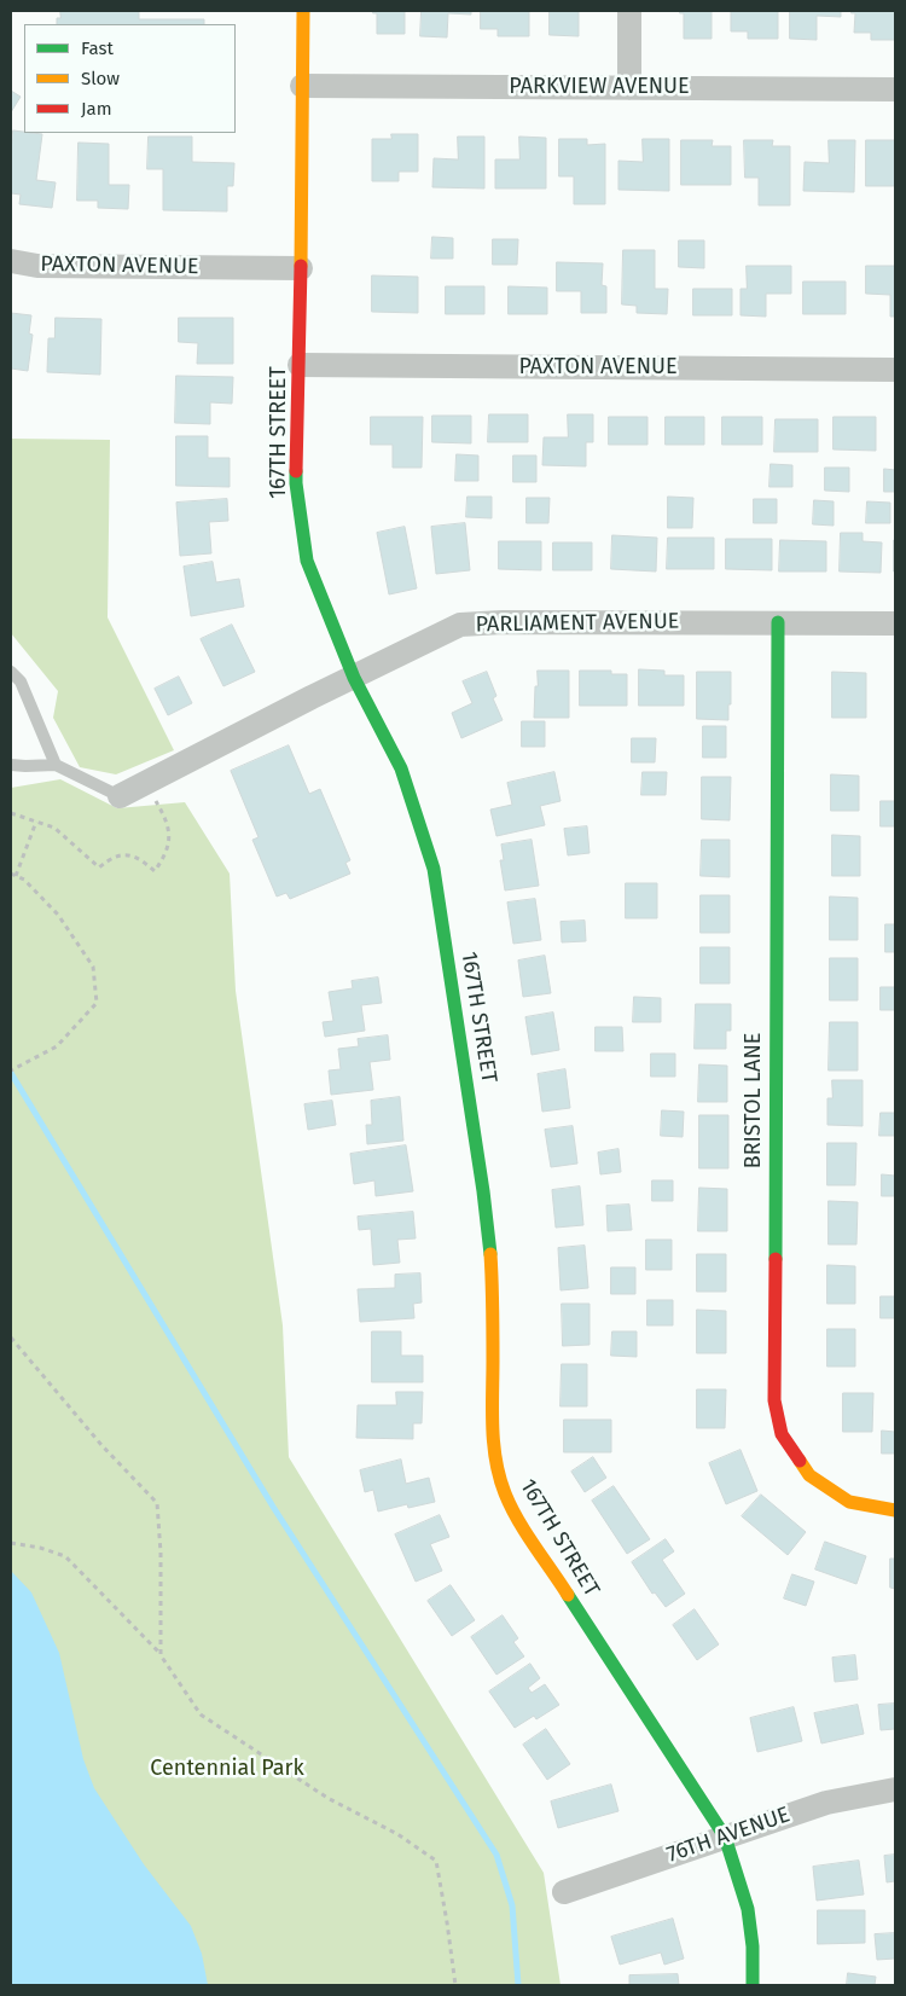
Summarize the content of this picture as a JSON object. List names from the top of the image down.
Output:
{
  "streets": {
    "street": [
      "PARKVIEW AVENUE",
      "PAXTON AVENUE",
      "167TH STREET",
      "PARLIAMENT AVENUE",
      "BRISTOL LANE",
      "76TH AVENUE"
    ]
  },
  "crossings": [
    ["PARKVIEW AVENUE", "167TH STREET"],
    ["PAXTON AVENUE", "167TH STREET"],
    ["167TH STREET", "PARLIAMENT AVENUE"],
    ["167TH STREET", "76TH AVENUE"],
    ["PARLIAMENT AVENUE", "BRISTOL LANE"]
  ],
  "parks": ["Centennial Park"],
  "legend": ["Fast", "Slow", "Jam"]
}
